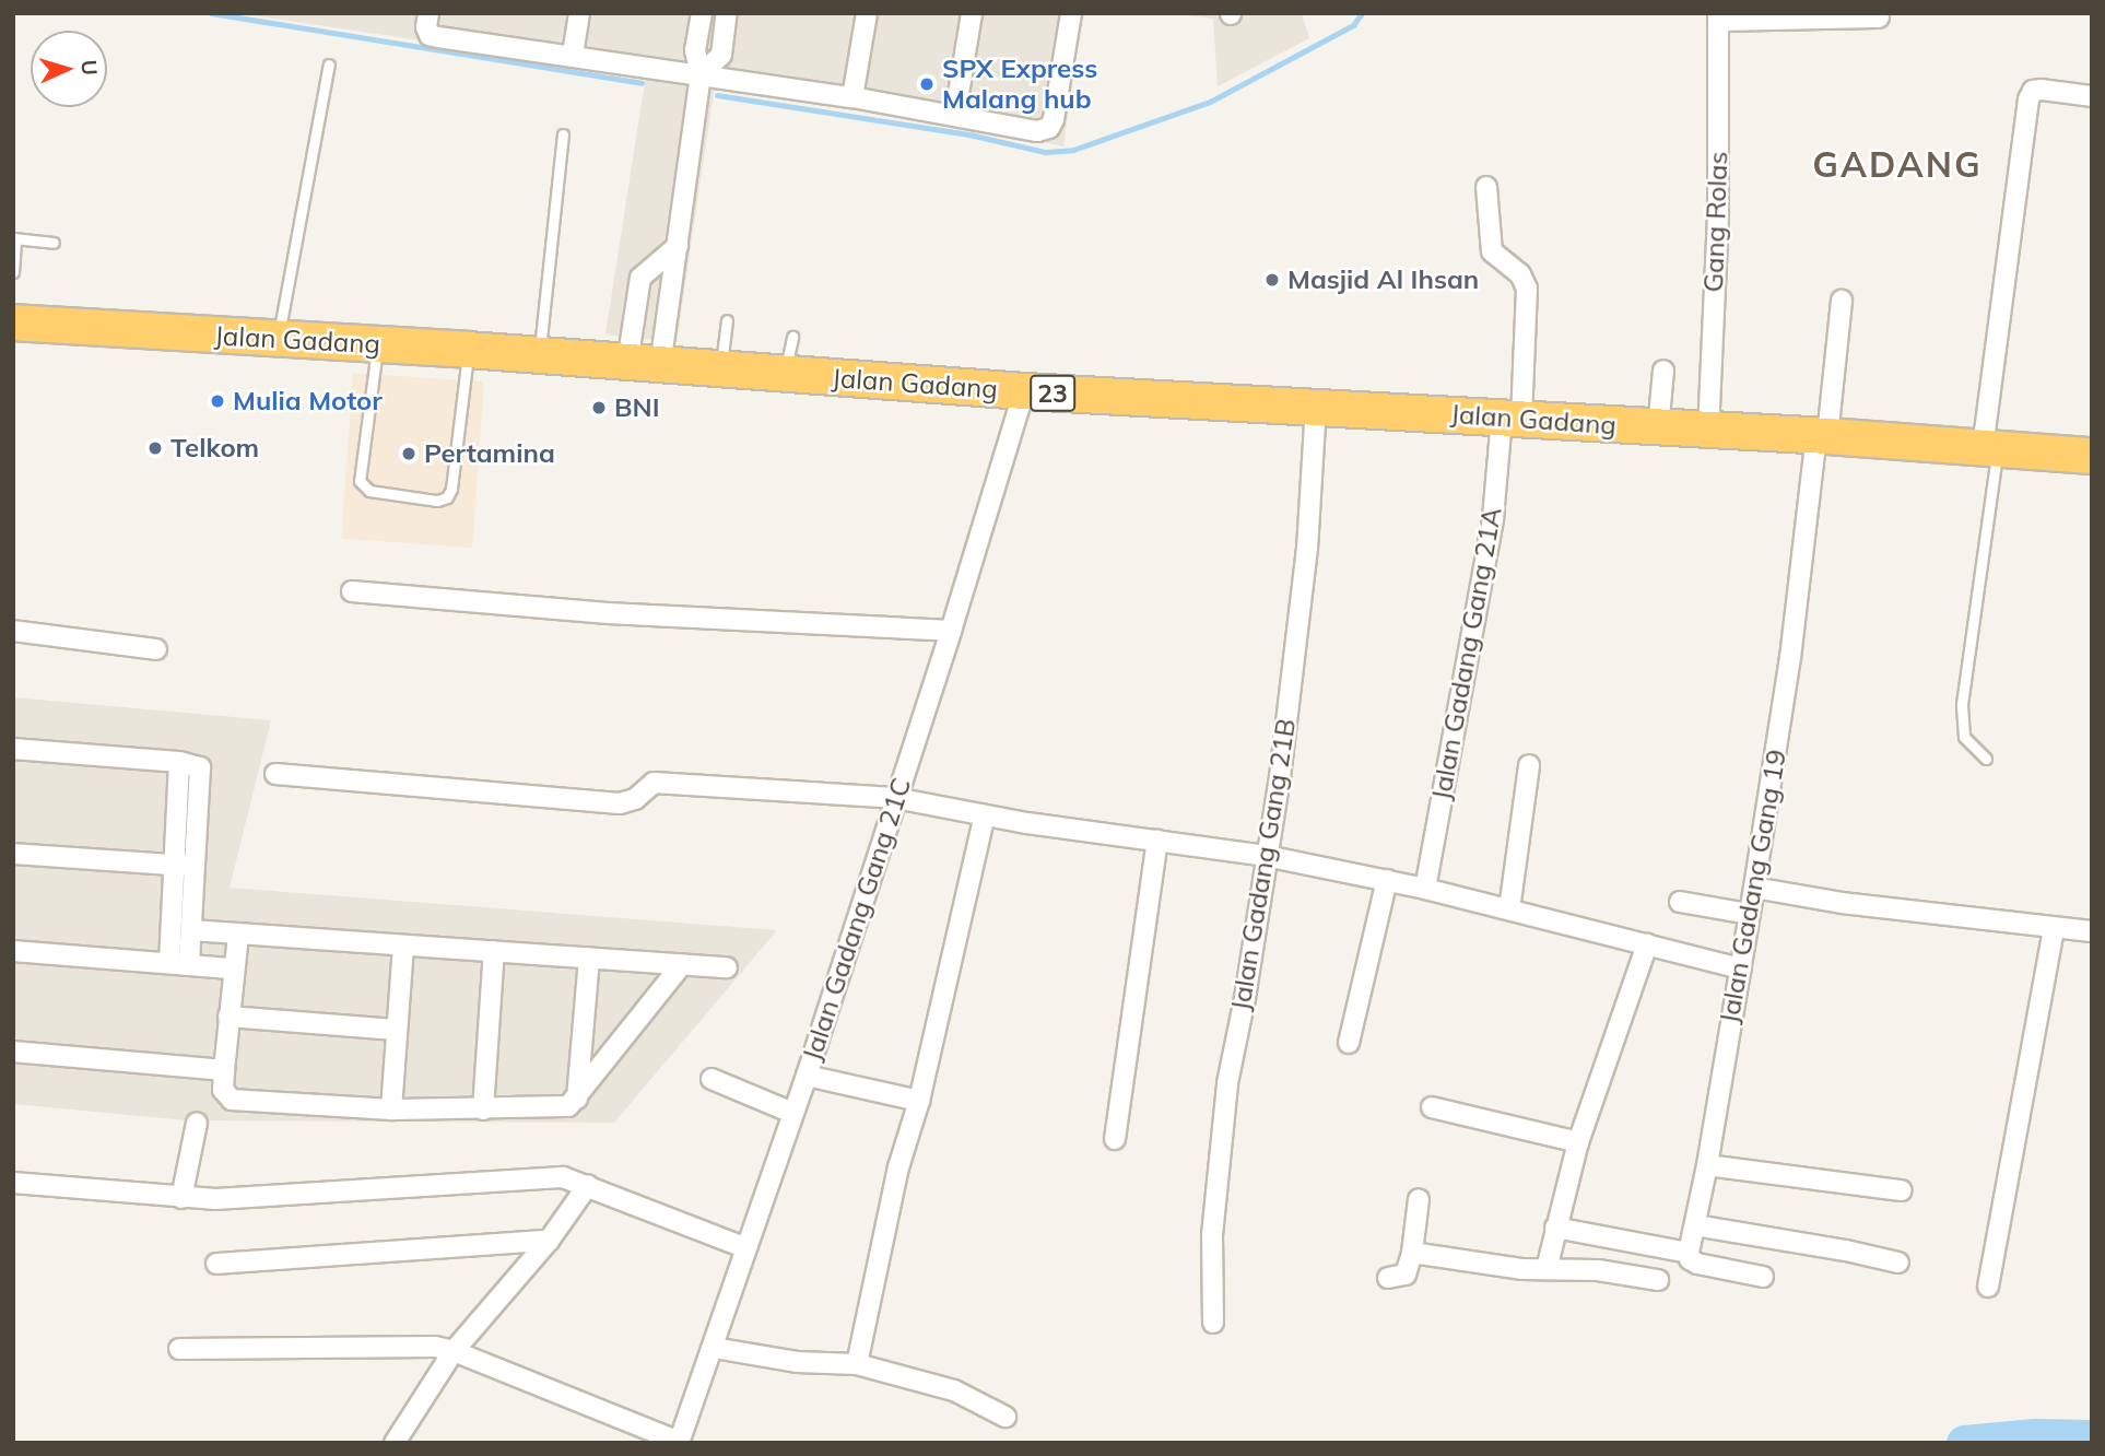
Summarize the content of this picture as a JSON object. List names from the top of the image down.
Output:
{
  "streets": {
    "highway": ["Jalan Gadang", "23"],
    "street": [
      "Gang Rolas",
      "Jalan Gadang Gang 21A",
      "Jalan Gadang Gang 21B",
      "Jalan Gadang Gang 19",
      "Jalan Gadang Gang 21C"
    ]
  },
  "crossings": [
    ["Gang Rolas", "Jalan Gadang"],
    ["Jalan Gadang", "Jalan Gadang Gang 21A"],
    ["Jalan Gadang", "Jalan Gadang Gang 21B"],
    ["Jalan Gadang", "Jalan Gadang Gang 19"],
    ["Jalan Gadang", "Jalan Gadang Gang 21C"]
  ],
  "districts": ["GADANG"],
  "places": [
    "SPX Express Malang hub",
    "Masjid Al Ihsan",
    "Mulia Motor",
    "BNI",
    "Telkom",
    "Pertamina"
  ],
  "north": "right"
}
